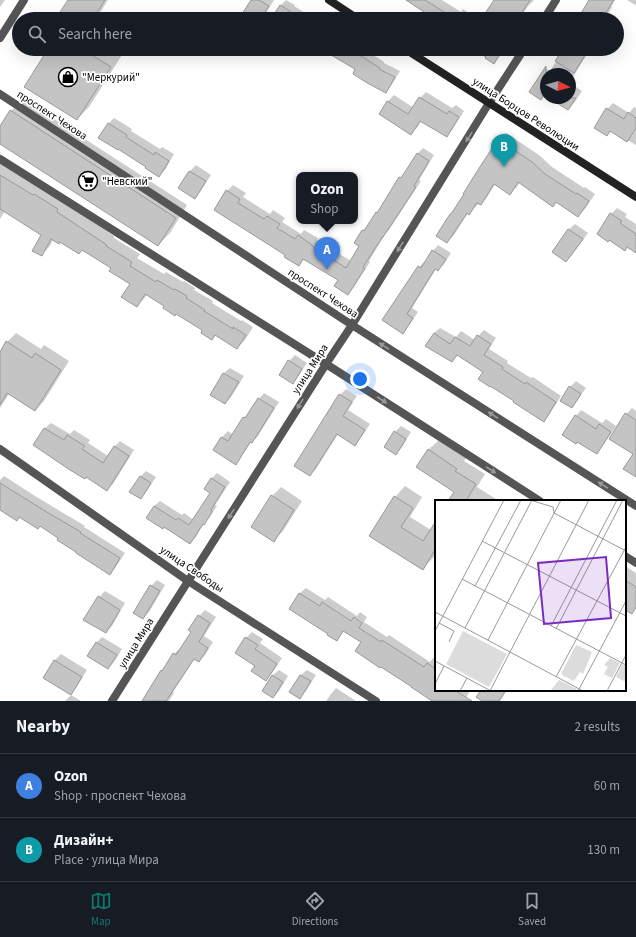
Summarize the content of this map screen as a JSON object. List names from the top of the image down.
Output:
{
  "streets": {
    "main road": ["улица Борцов Революции"],
    "street": ["проспект Чехова", "улица Мира", "улица Свободы"]
  },
  "crossings": [
    ["улица Борцов Революции", "улица Мира"],
    ["проспект Чехова", "улица Мира"],
    ["улица Мира", "улица Свободы"]
  ],
  "one_way": ["улица Мира"],
  "places": {
    "shop": ["\"Меркурий\""],
    "supermarket": ["\"Невский\""]
  },
  "north": "right",
  "page": {
    "search": "Search here",
    "pins": ["B", "A"],
    "popup": ["Ozon", "Shop"],
    "heading": ["Nearby", "2 results"],
    "list": [
      {
        "mark": "A",
        "name": "Ozon",
        "note": "Shop · проспект Чехова",
        "value": "60 m"
      },
      {
        "mark": "B",
        "name": "Дизайн+",
        "note": "Place · улица Мира",
        "value": "130 m"
      }
    ],
    "nav": ["Map", "Directions", "Saved"]
  }
}
